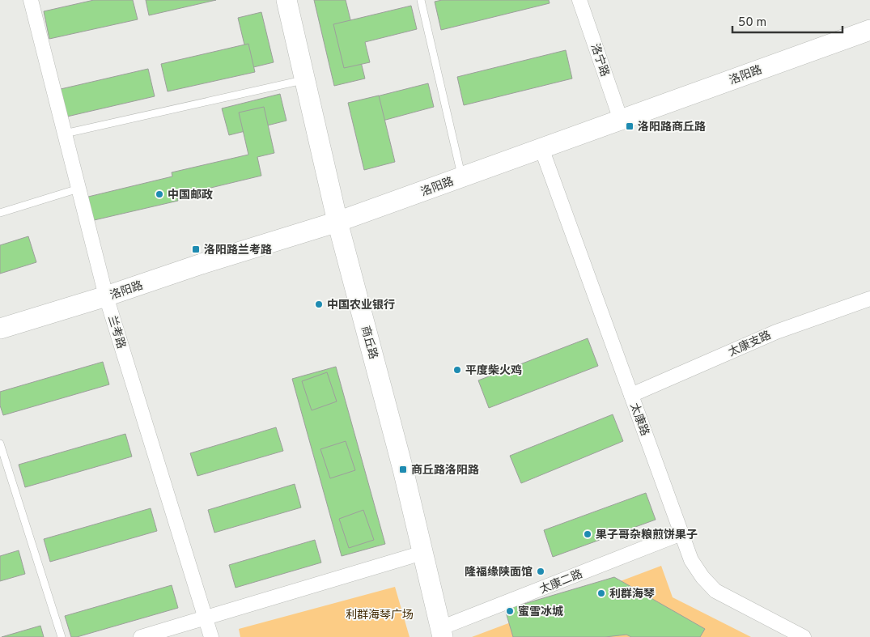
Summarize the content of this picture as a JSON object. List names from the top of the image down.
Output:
{
  "streets": {
    "street": [
      "洛宁路",
      "洛阳路",
      "兰考路",
      "商丘路",
      "太康支路",
      "太康路",
      "太康二路"
    ]
  },
  "crossings": [
    ["洛宁路", "洛阳路"],
    ["洛阳路", "兰考路"],
    ["洛阳路", "商丘路"],
    ["洛阳路", "太康路"],
    ["商丘路", "太康二路"],
    ["太康支路", "太康路"],
    ["太康路", "太康二路"]
  ],
  "parks": ["利群海琴广场"],
  "places": {
    "transit": ["洛阳路商丘路", "洛阳路兰考路", "商丘路洛阳路"],
    "other": [
      "中国邮政",
      "中国农业银行",
      "平度柴火鸡",
      "果子哥杂粮煎饼果子",
      "隆福缘陕面馆",
      "利群海琴",
      "蜜雪冰城"
    ]
  },
  "scale_bar": "50 m"
}
